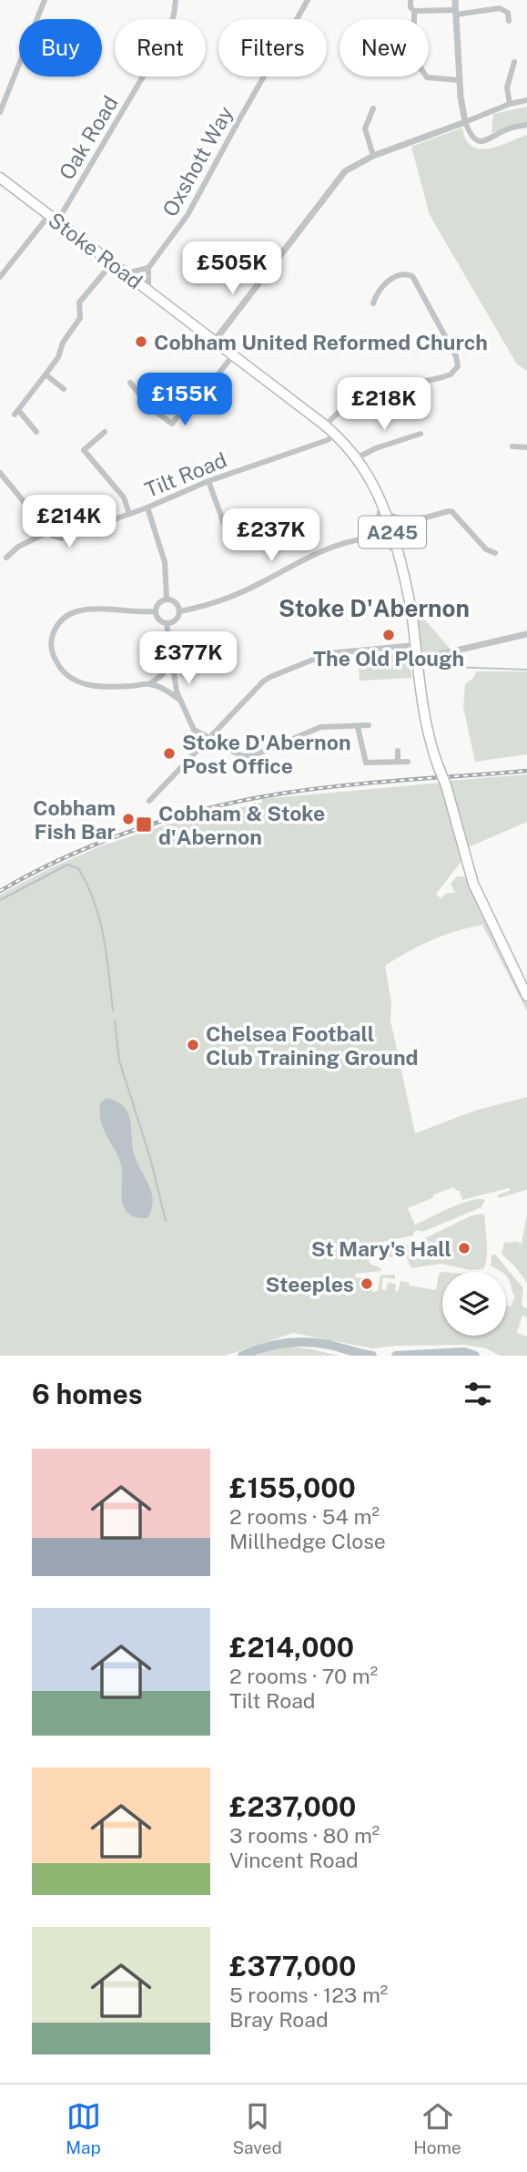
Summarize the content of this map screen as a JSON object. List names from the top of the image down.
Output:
{
  "streets": {
    "main road": ["Stoke Road", "A245"],
    "street": ["Oak Road", "Oxshott Way", "Tilt Road"]
  },
  "crossings": [
    ["Oak Road", "Stoke Road"],
    ["Stoke Road", "Tilt Road"]
  ],
  "districts": ["Stoke D'Abernon"],
  "places": {
    "other": [
      "Cobham United Reformed Church",
      "The Old Plough",
      "Stoke D'Abernon Post Office",
      "Cobham Fish Bar",
      "Chelsea Football Club Training Ground",
      "St Mary's Hall",
      "Steeples"
    ],
    "transit": ["Cobham & Stoke d'Abernon"]
  },
  "page": {
    "chip": [
      "Buy",
      "Rent",
      "Filters",
      "New"
    ],
    "price": [
      "£505K",
      "£155K",
      "£218K",
      "£214K",
      "£237K",
      "£377K"
    ],
    "heading": "6 homes",
    "list": [
      {
        "name": "£155,000",
        "note": "2 rooms · 54 m² · Millhedge Close"
      },
      {
        "name": "£214,000",
        "note": "2 rooms · 70 m² · Tilt Road"
      },
      {
        "name": "£237,000",
        "note": "3 rooms · 80 m² · Vincent Road"
      },
      {
        "name": "£377,000",
        "note": "5 rooms · 123 m² · Bray Road"
      }
    ],
    "tabs": ["Map", "Saved", "Home"]
  }
}
